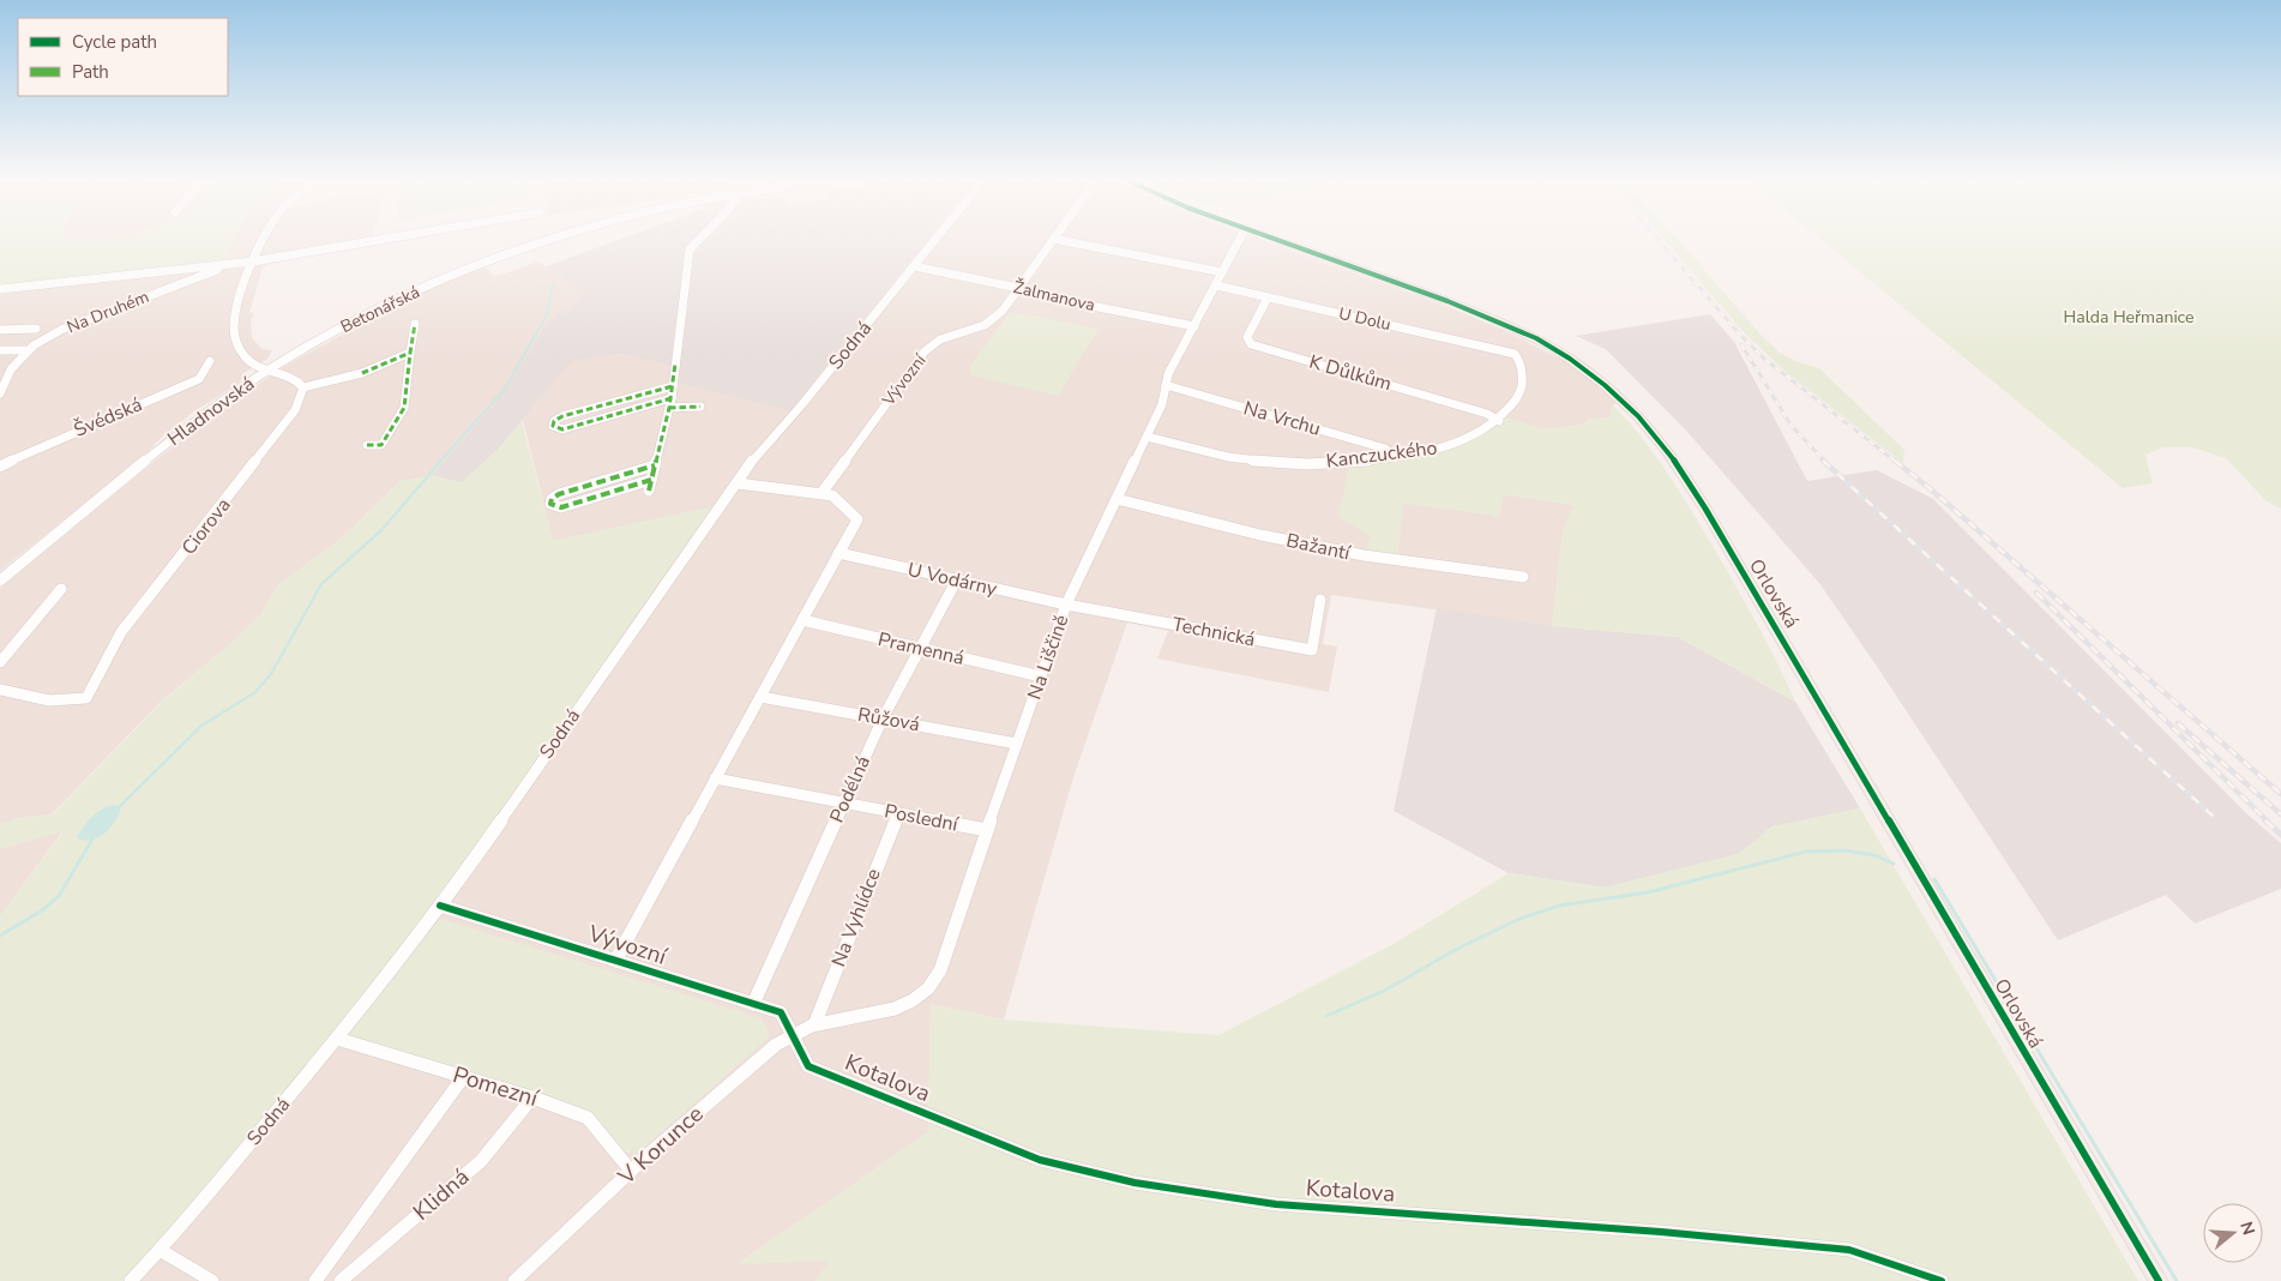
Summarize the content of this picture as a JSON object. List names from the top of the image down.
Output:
{
  "streets": {
    "main road": ["Orlovská"],
    "street": [
      "Žalmanova",
      "Betonářská",
      "Na Druhém",
      "U Dolu",
      "Sodná",
      "K Důlkům",
      "Vývozní",
      "Hladnovská",
      "Švédská",
      "Na Vrchu",
      "Kanczuckého",
      "Ciorova",
      "Bažantí",
      "U Vodárny",
      "Technická",
      "Pramenná",
      "Na Liščině",
      "Růžová",
      "Podélná",
      "Poslední",
      "Na Vyhlídce",
      "Kotalova",
      "Pomezní",
      "V Korunce",
      "Klidná"
    ]
  },
  "crossings": [
    ["Žalmanova", "Sodná"],
    ["Žalmanova", "Vývozní"],
    ["Žalmanova", "Na Liščině"],
    ["Betonářská", "Hladnovská"],
    ["U Dolu", "K Důlkům"],
    ["U Dolu", "Kanczuckého"],
    ["U Dolu", "Na Liščině"],
    ["Sodná", "Vývozní"],
    ["Sodná", "Pomezní"],
    ["K Důlkům", "Kanczuckého"],
    ["Vývozní", "U Vodárny"],
    ["Vývozní", "Pramenná"],
    ["Vývozní", "Růžová"],
    ["Vývozní", "Podélná"],
    ["Vývozní", "Poslední"],
    ["Vývozní", "Kotalova"],
    ["Vývozní", "V Korunce"],
    ["Na Vrchu", "Kanczuckého"],
    ["Na Vrchu", "Na Liščině"],
    ["Kanczuckého", "Na Liščině"],
    ["Bažantí", "Na Liščině"],
    ["U Vodárny", "Technická"],
    ["U Vodárny", "Na Liščině"],
    ["U Vodárny", "Podélná"],
    ["Technická", "Na Liščině"],
    ["Pramenná", "Na Liščině"],
    ["Pramenná", "Podélná"],
    ["Na Liščině", "Růžová"],
    ["Na Liščině", "Poslední"],
    ["Na Liščině", "Na Vyhlídce"],
    ["Na Liščině", "V Korunce"],
    ["Růžová", "Podélná"],
    ["Podélná", "Poslední"],
    ["Poslední", "Na Vyhlídce"],
    ["Na Vyhlídce", "V Korunce"],
    ["Kotalova", "V Korunce"],
    ["Pomezní", "V Korunce"],
    ["Pomezní", "Klidná"]
  ],
  "parks": ["Halda Heřmanice"],
  "legend": ["Cycle path", "Path"],
  "north": "right"
}
